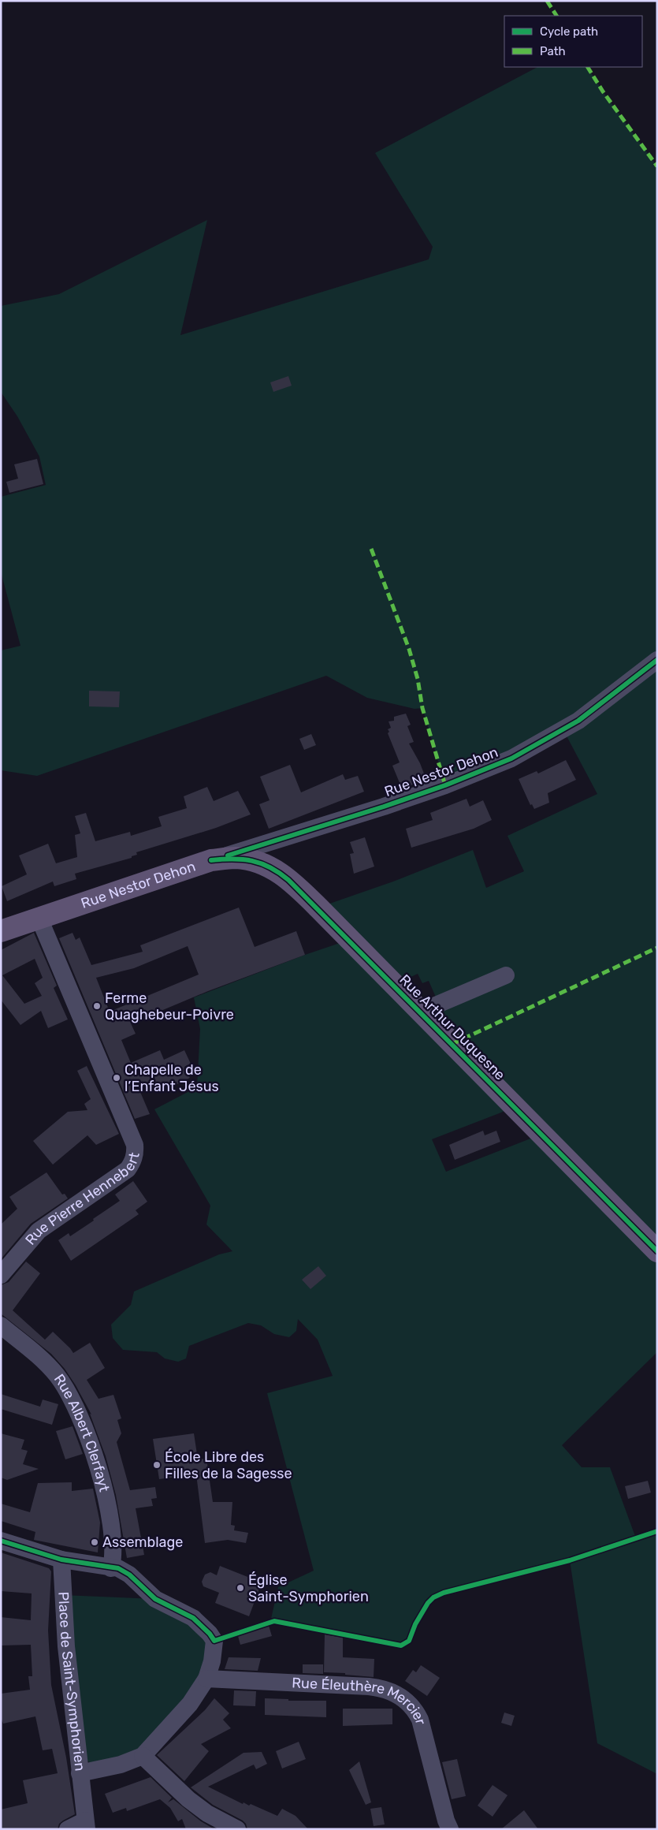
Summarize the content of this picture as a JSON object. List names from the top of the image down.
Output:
{
  "streets": {
    "main road": ["Rue Nestor Dehon", "Rue Arthur Duquesne"],
    "street": [
      "Rue Pierre Hennebert",
      "Rue Albert Clerfayt",
      "Place de Saint-Symphorien",
      "Rue Éleuthère Mercier"
    ]
  },
  "crossings": [
    ["Rue Nestor Dehon", "Rue Arthur Duquesne"],
    ["Rue Nestor Dehon", "Rue Pierre Hennebert"],
    ["Rue Albert Clerfayt", "Place de Saint-Symphorien"],
    ["Place de Saint-Symphorien", "Rue Éleuthère Mercier"]
  ],
  "places": [
    "Ferme Quaghebeur-Poivre",
    "Chapelle de l’Enfant Jésus",
    "École Libre des Filles de la Sagesse",
    "Assemblage",
    "Église Saint-Symphorien"
  ],
  "legend": ["Cycle path", "Path"]
}
